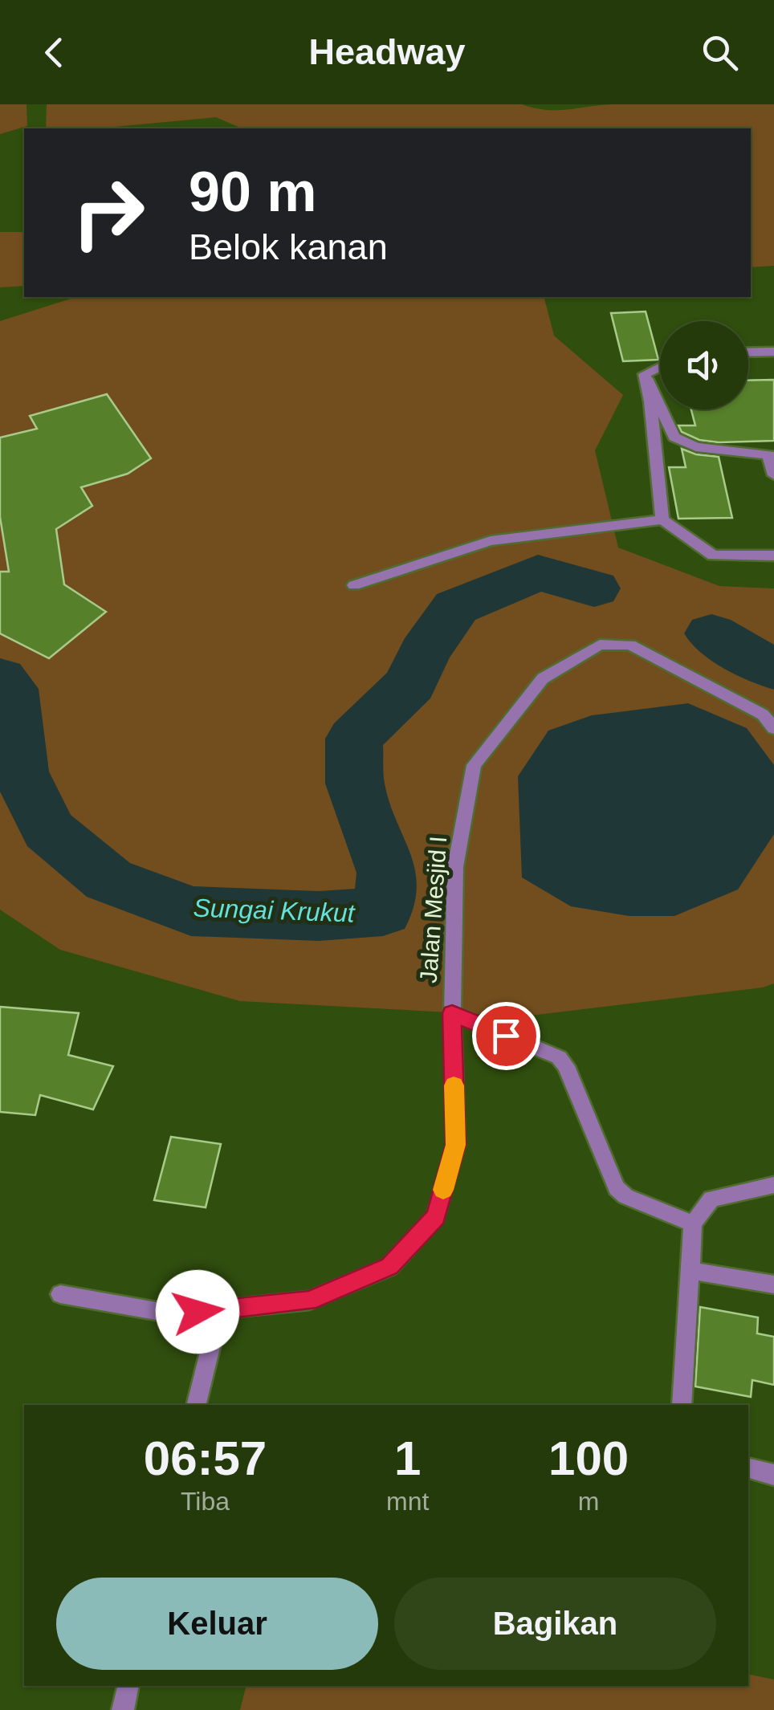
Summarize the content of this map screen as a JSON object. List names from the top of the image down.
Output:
{
  "streets": {
    "street": ["Jalan Mesjid I"]
  },
  "water": ["Sungai Krukut"],
  "page": {
    "header": "Headway",
    "turn": ["90 m", "Belok kanan"],
    "eta": [
      "06:57",
      "Tiba",
      "1",
      "mnt",
      "100",
      "m"
    ],
    "buttons": ["Keluar", "Bagikan"]
  }
}
